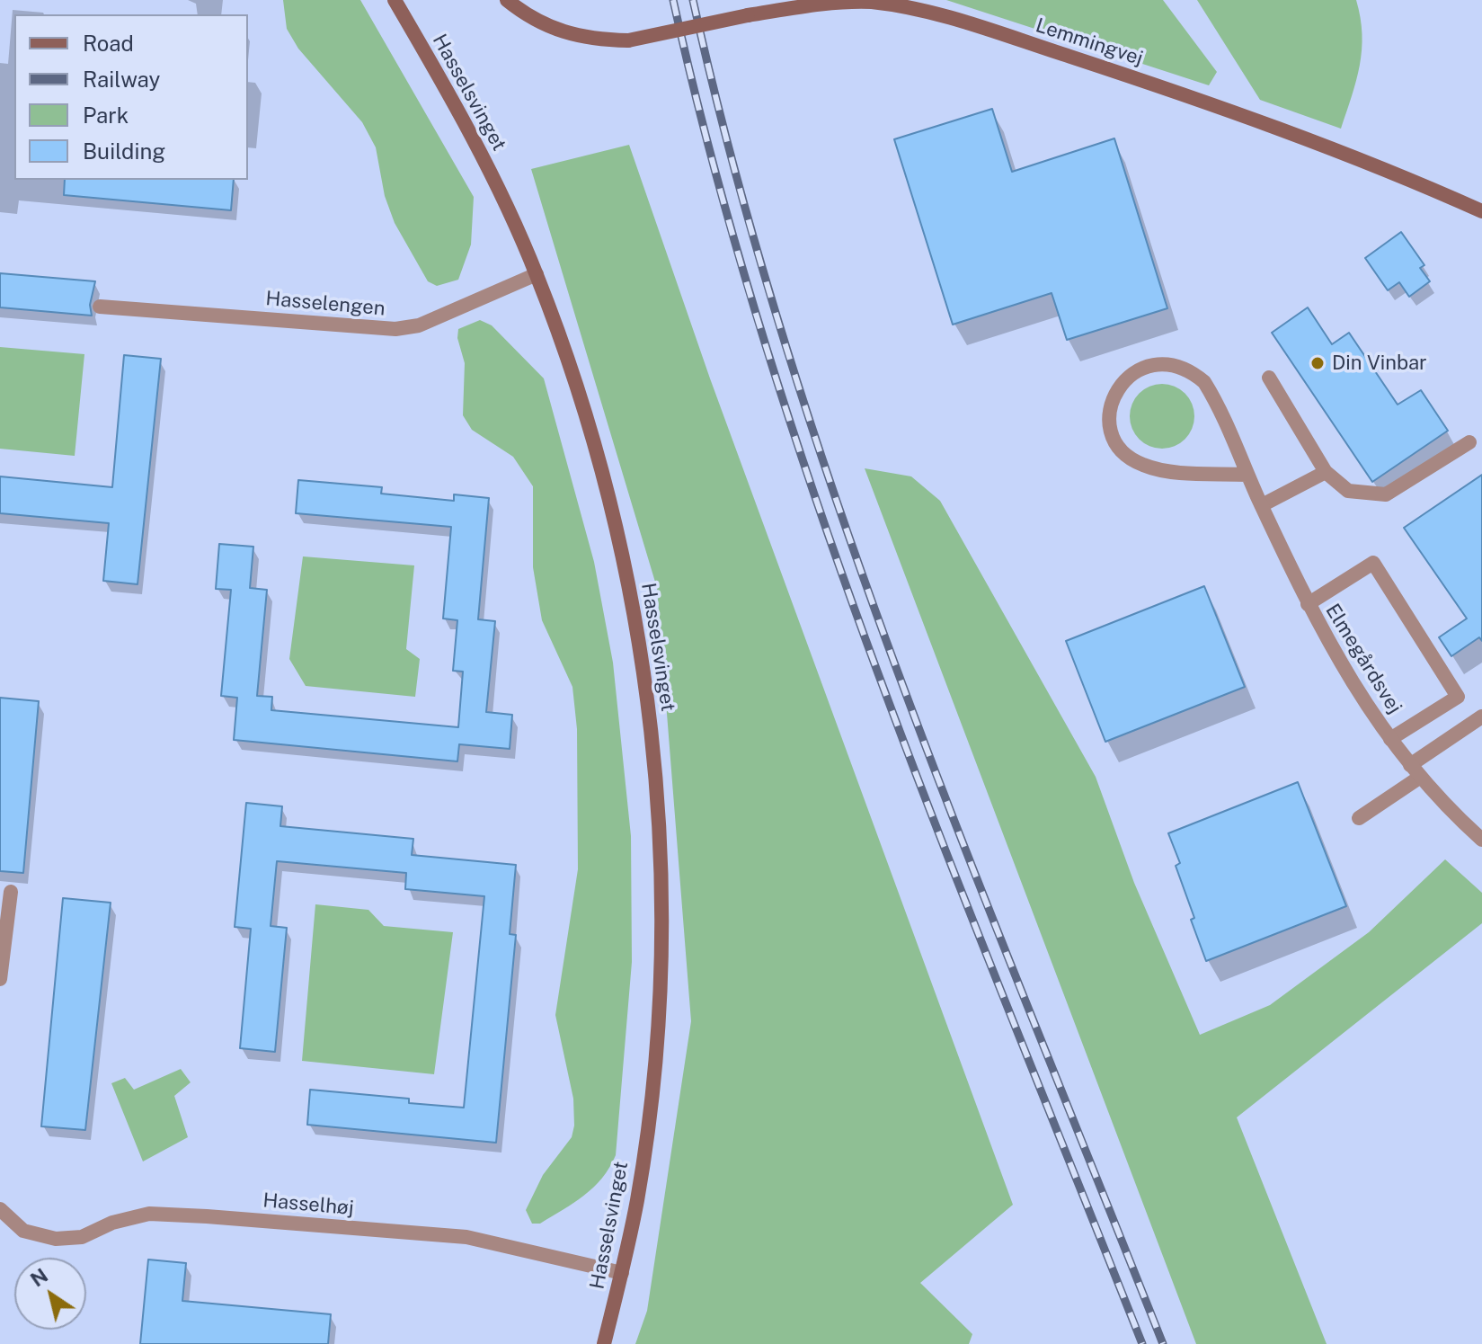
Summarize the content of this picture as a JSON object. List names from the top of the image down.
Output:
{
  "streets": {
    "street": [
      "Lemmingvej",
      "Hasselsvinget",
      "Hasselengen",
      "Elmegårdsvej",
      "Hasselhøj"
    ]
  },
  "crossings": [
    ["Hasselsvinget", "Hasselengen"],
    ["Hasselsvinget", "Hasselhøj"]
  ],
  "places": ["Din Vinbar"],
  "legend": [
    "Road",
    "Railway",
    "Park",
    "Building"
  ],
  "north": "top left"
}
